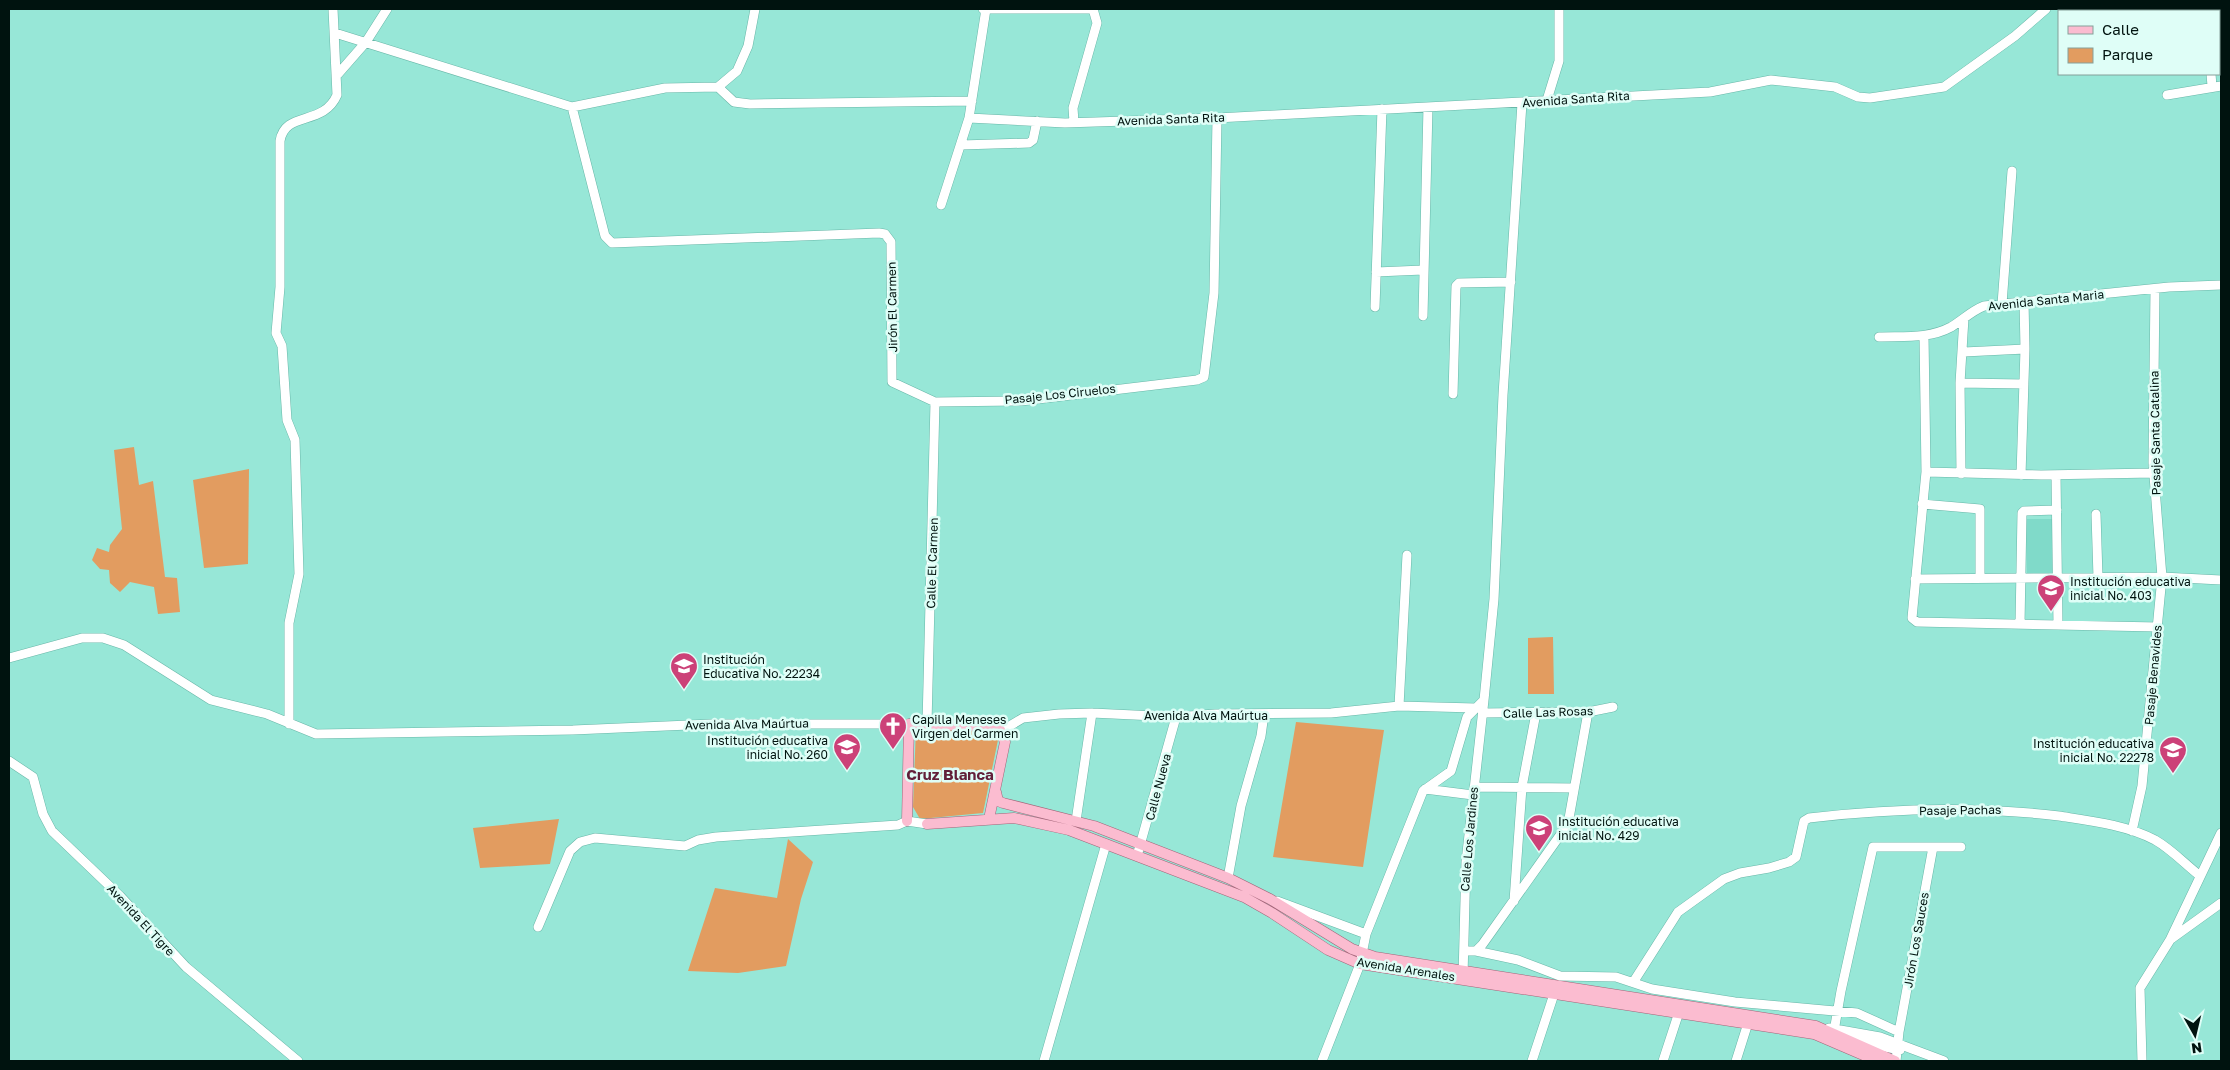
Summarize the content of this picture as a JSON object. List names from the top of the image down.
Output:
{
  "streets": {
    "main road": ["Avenida Alva Maúrtua", "Avenida Arenales"],
    "street": [
      "Avenida Santa Rita",
      "Avenida Santa Maria",
      "Jirón El Carmen",
      "Pasaje Los Ciruelos",
      "Pasaje Santa Catalina",
      "Calle El Carmen",
      "Pasaje Benavides",
      "Calle Las Rosas",
      "Calle Nueva",
      "Pasaje Pachas",
      "Calle Los Jardines",
      "Avenida El Tigre",
      "Jirón Los Sauces"
    ]
  },
  "crossings": [
    ["Avenida Santa Rita", "Pasaje Los Ciruelos"],
    ["Avenida Santa Rita", "Calle Los Jardines"],
    ["Avenida Santa Maria", "Pasaje Santa Catalina"],
    ["Jirón El Carmen", "Pasaje Los Ciruelos"],
    ["Pasaje Los Ciruelos", "Calle El Carmen"],
    ["Pasaje Santa Catalina", "Pasaje Benavides"],
    ["Calle El Carmen", "Avenida Alva Maúrtua"],
    ["Pasaje Benavides", "Pasaje Pachas"],
    ["Calle Las Rosas", "Avenida Alva Maúrtua"],
    ["Calle Las Rosas", "Calle Los Jardines"],
    ["Avenida Alva Maúrtua", "Calle Nueva"],
    ["Avenida Alva Maúrtua", "Calle Los Jardines"],
    ["Calle Nueva", "Avenida Arenales"],
    ["Calle Los Jardines", "Avenida Arenales"]
  ],
  "districts": ["Cruz Blanca"],
  "places": {
    "school or university": [
      "Institución educativa inicial No. 403",
      "Institución Educativa No. 22234",
      "Institución educativa inicial No. 260",
      "Institución educativa inicial No. 22278",
      "Institución educativa inicial No. 429"
    ],
    "church": ["Capilla Meneses Virgen del Carmen"]
  },
  "legend": ["Calle", "Parque"],
  "north": "bottom"
}
